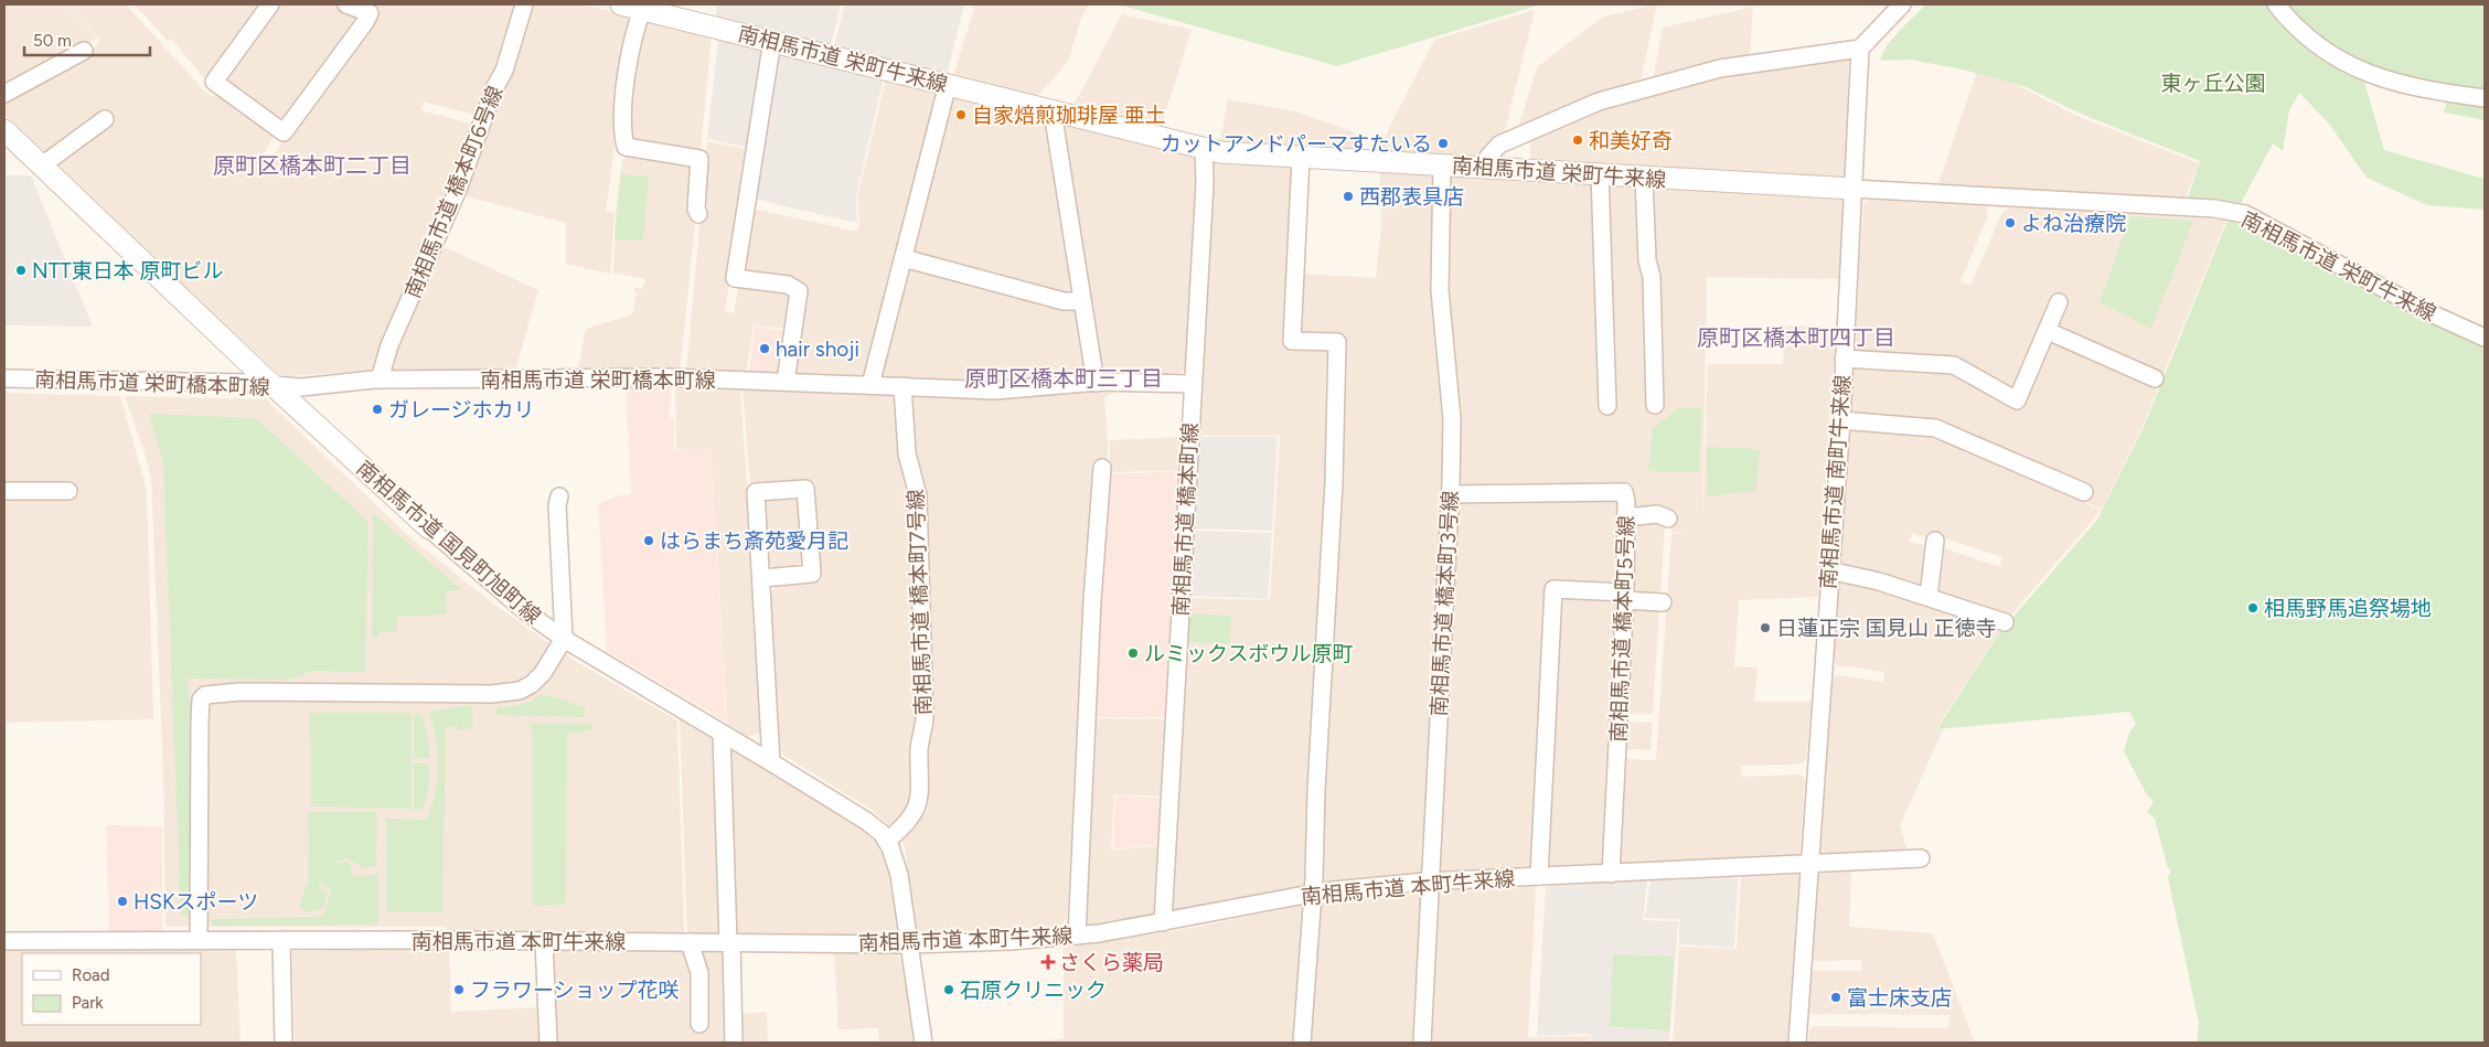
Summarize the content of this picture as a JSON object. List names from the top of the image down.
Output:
{
  "streets": {
    "street": [
      "南相馬市道 栄町牛来線",
      "南相馬市道 橋本町6号線",
      "南相馬市道 栄町橋本町線",
      "南相馬市道 南町牛来線",
      "南相馬市道 橋本町線",
      "南相馬市道 国見町旭町線",
      "南相馬市道 橋本町7号線",
      "南相馬市道 橋本町3号線",
      "南相馬市道 橋本町5号線",
      "南相馬市道 本町牛来線"
    ]
  },
  "crossings": [
    ["南相馬市道 栄町牛来線", "南相馬市道 南町牛来線"],
    ["南相馬市道 栄町牛来線", "南相馬市道 橋本町線"],
    ["南相馬市道 栄町牛来線", "南相馬市道 橋本町3号線"],
    ["南相馬市道 橋本町6号線", "南相馬市道 栄町橋本町線"],
    ["南相馬市道 栄町橋本町線", "南相馬市道 橋本町線"],
    ["南相馬市道 栄町橋本町線", "南相馬市道 国見町旭町線"],
    ["南相馬市道 栄町橋本町線", "南相馬市道 橋本町7号線"],
    ["南相馬市道 南町牛来線", "南相馬市道 本町牛来線"],
    ["南相馬市道 橋本町線", "南相馬市道 本町牛来線"],
    ["南相馬市道 国見町旭町線", "南相馬市道 橋本町7号線"],
    ["南相馬市道 国見町旭町線", "南相馬市道 本町牛来線"],
    ["南相馬市道 橋本町3号線", "南相馬市道 橋本町5号線"],
    ["南相馬市道 橋本町3号線", "南相馬市道 本町牛来線"],
    ["南相馬市道 橋本町5号線", "南相馬市道 本町牛来線"]
  ],
  "districts": ["原町区橋本町二丁目", "原町区橋本町四丁目", "原町区橋本町三丁目"],
  "parks": ["東ヶ丘公園"],
  "places": {
    "other": [
      "自家焙煎珈琲屋 亜土",
      "和美好奇",
      "カットアンドパーマすたいる",
      "西郡表具店",
      "よね治療院",
      "NTT東日本 原町ビル",
      "hair shoji",
      "ガレージホカリ",
      "はらまち斎苑愛月記",
      "相馬野馬追祭場地",
      "日蓮正宗 国見山 正徳寺",
      "ルミックスボウル原町",
      "HSKスポーツ",
      "フラワーショップ花咲",
      "石原クリニック",
      "富士床支店"
    ],
    "health": ["さくら薬局"]
  },
  "legend": ["Road", "Park"],
  "scale_bar": "50 m"
}
